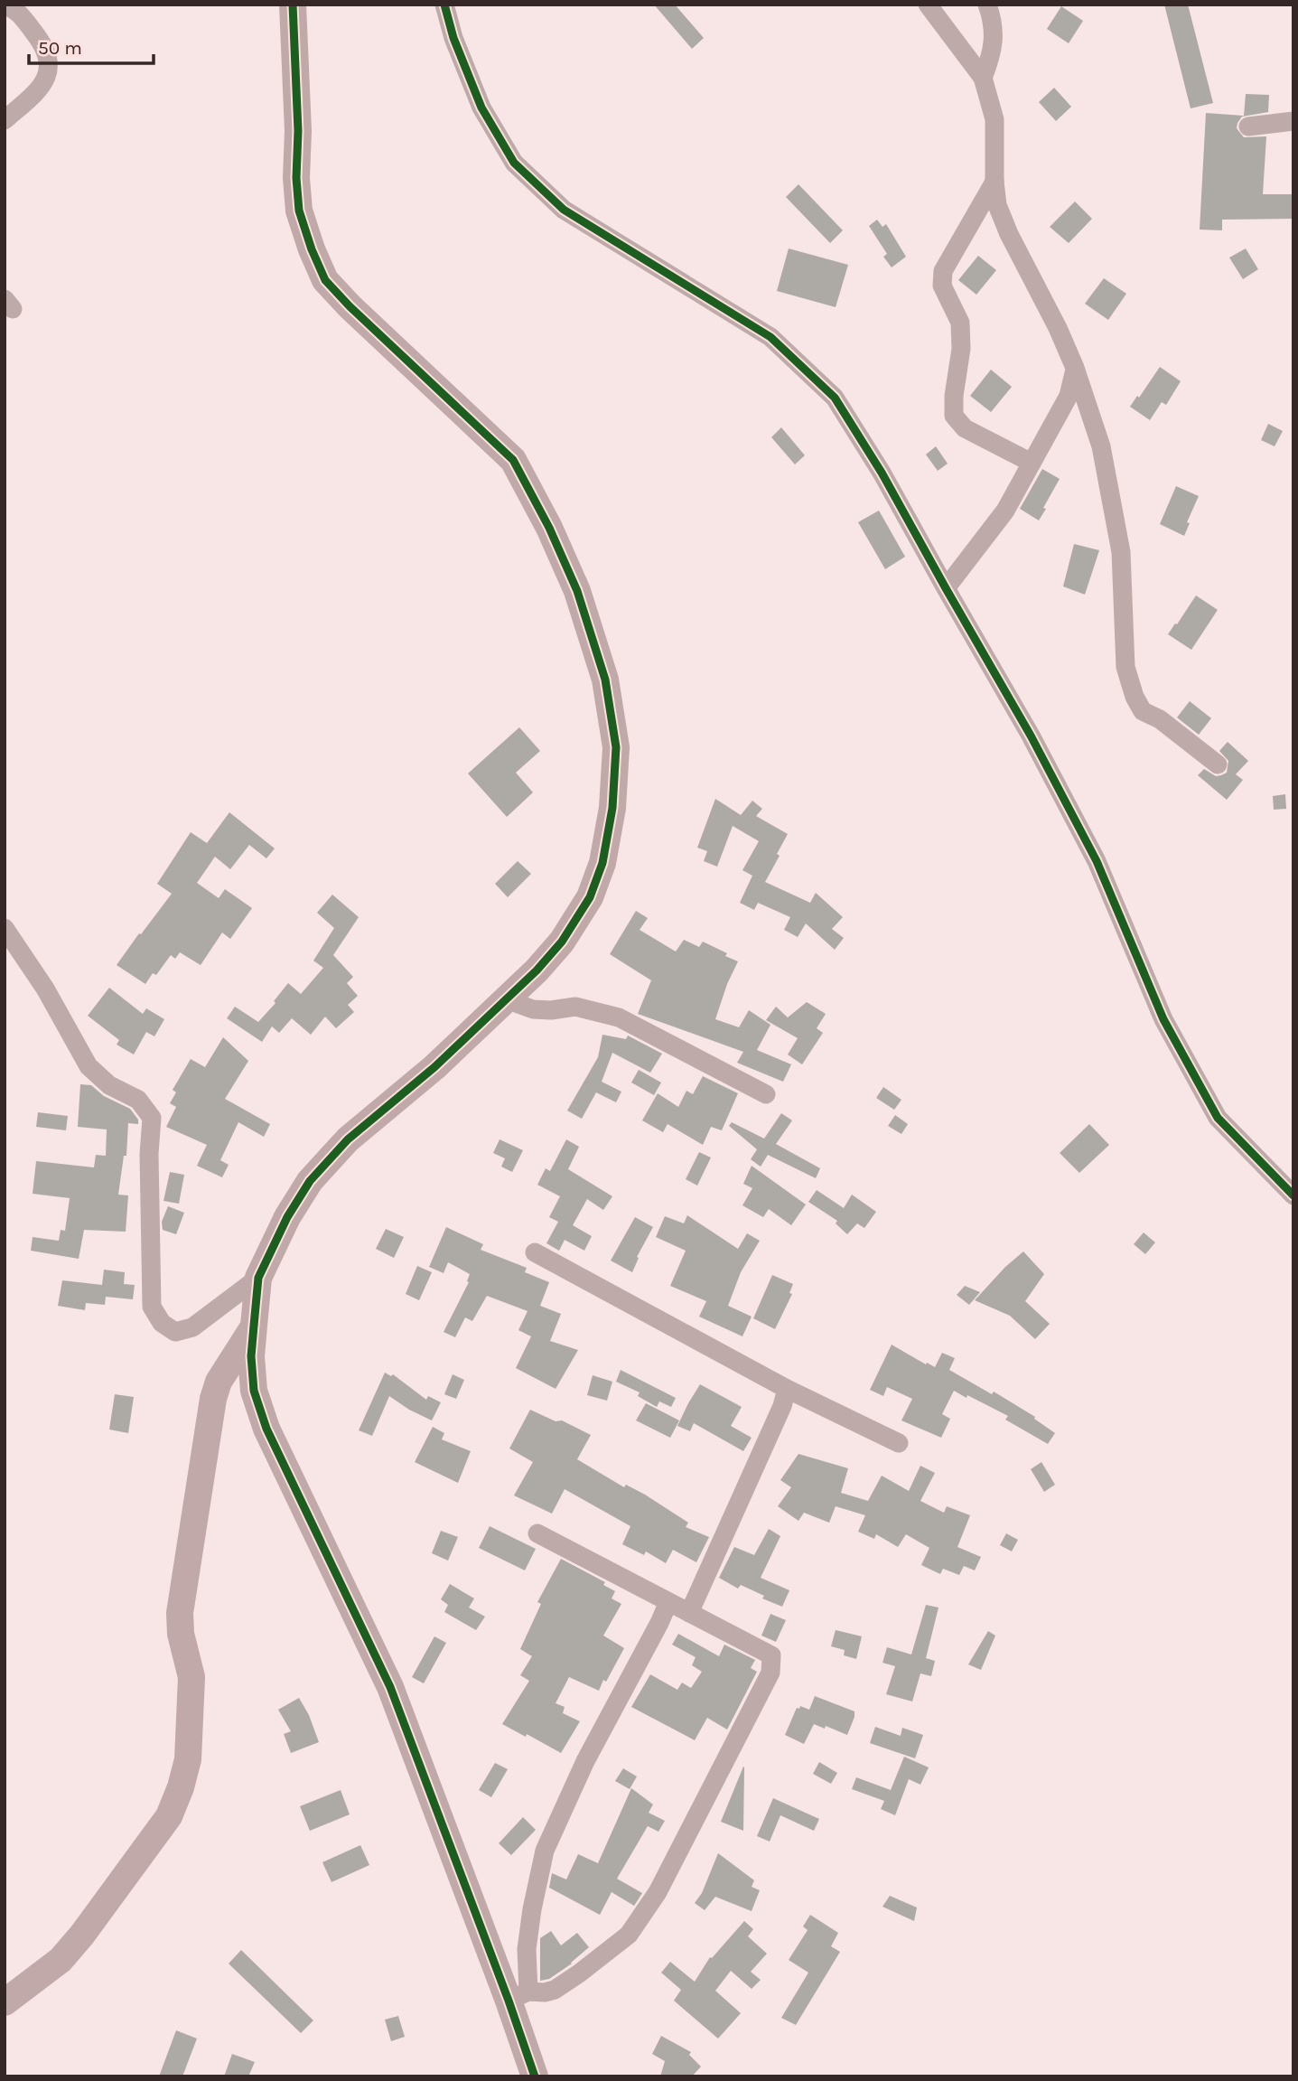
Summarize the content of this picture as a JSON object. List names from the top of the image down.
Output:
{
  "scale_bar": "50 m"
}
